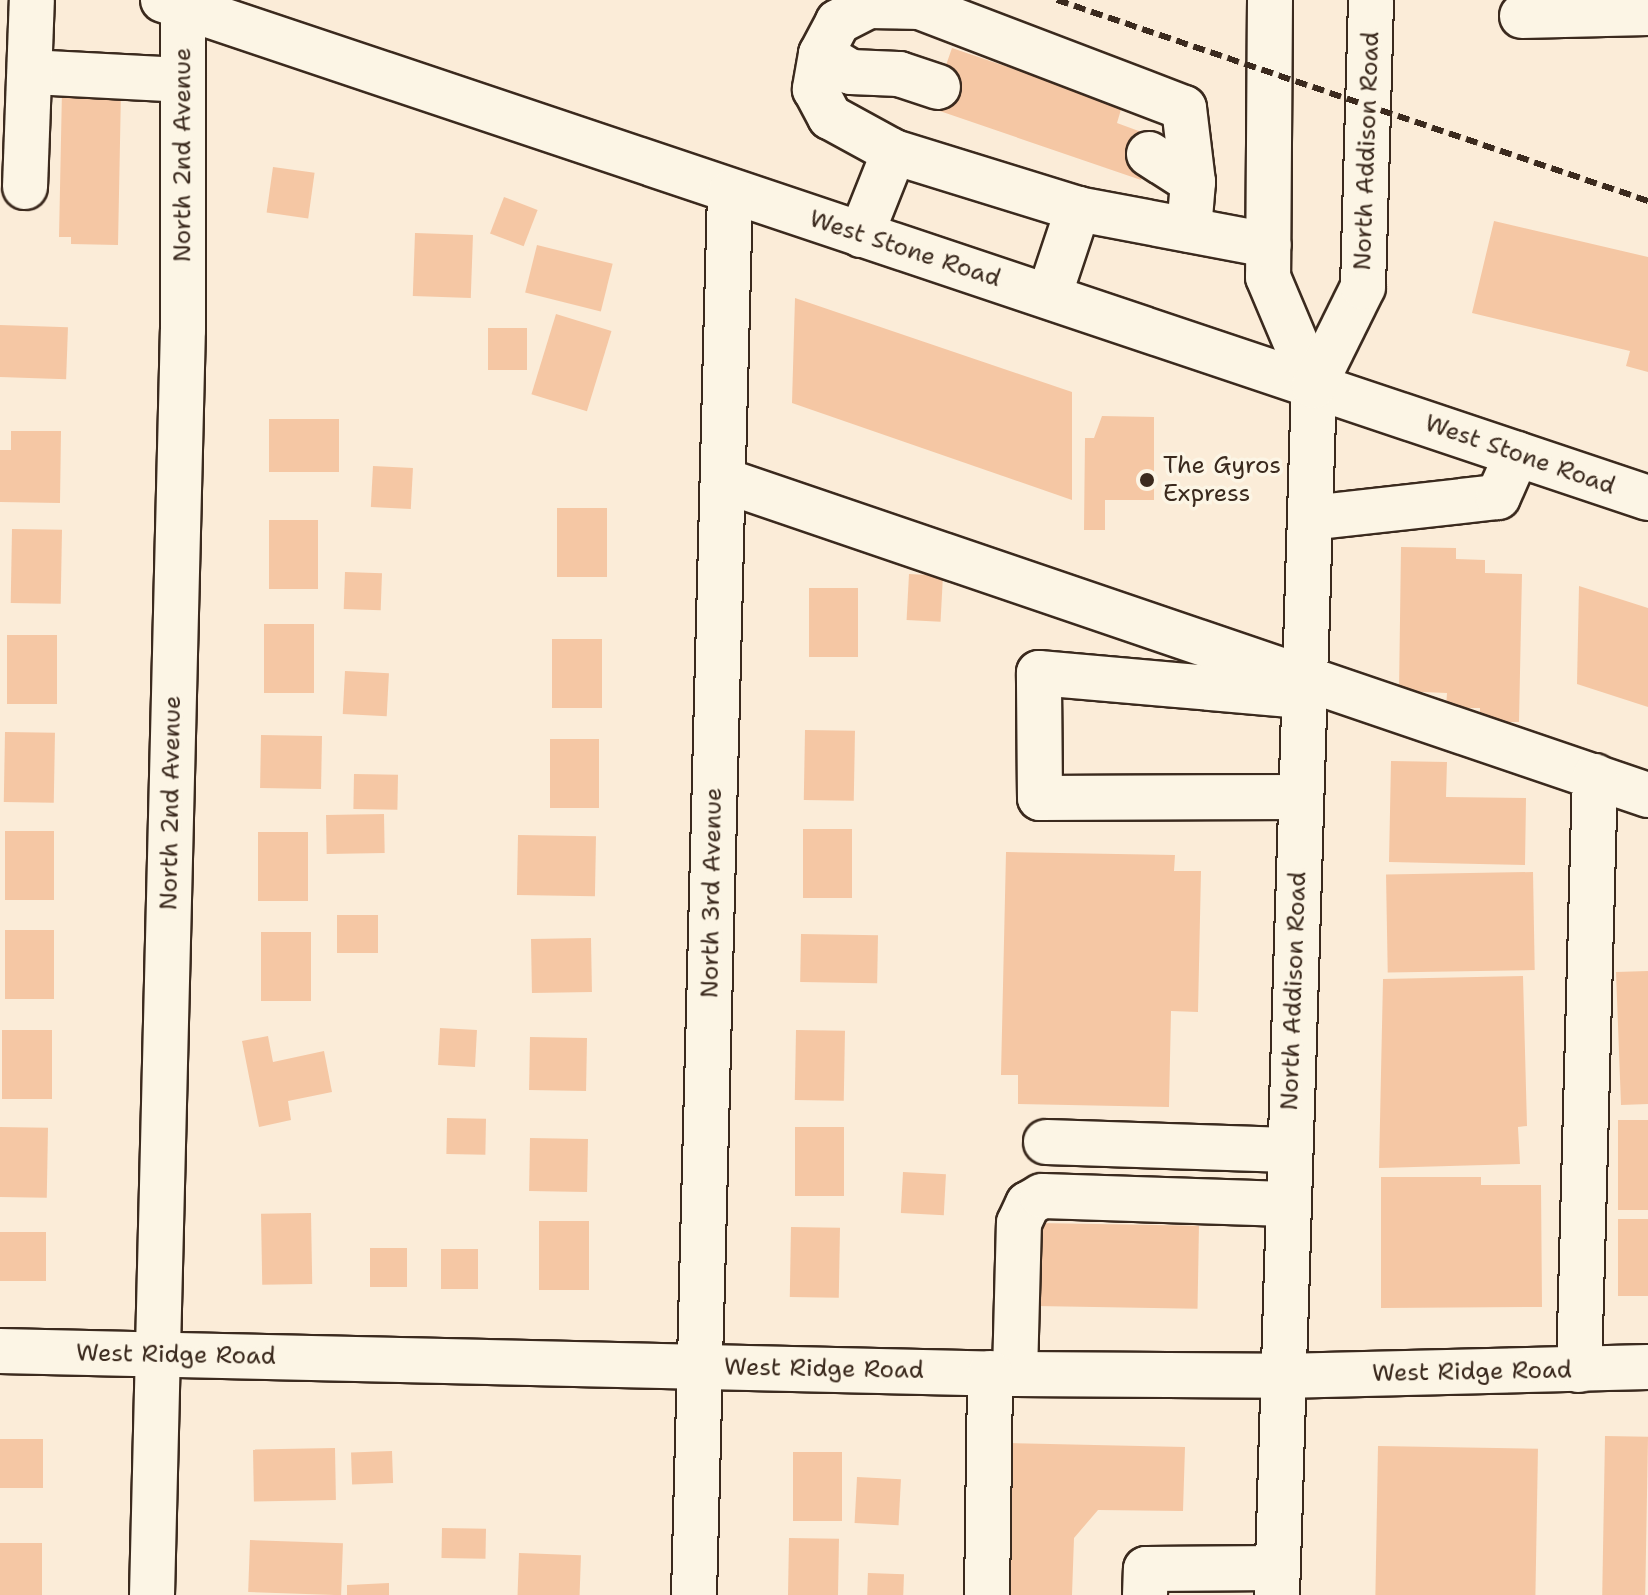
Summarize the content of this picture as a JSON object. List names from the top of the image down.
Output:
{
  "streets": {
    "street": [
      "North Addison Road",
      "North 2nd Avenue",
      "West Stone Road",
      "North 3rd Avenue",
      "West Ridge Road"
    ]
  },
  "crossings": [
    ["North Addison Road", "West Stone Road"],
    ["North Addison Road", "West Ridge Road"],
    ["North 2nd Avenue", "West Stone Road"],
    ["North 2nd Avenue", "West Ridge Road"],
    ["West Stone Road", "North 3rd Avenue"],
    ["North 3rd Avenue", "West Ridge Road"]
  ],
  "places": ["The Gyros Express"]
}
